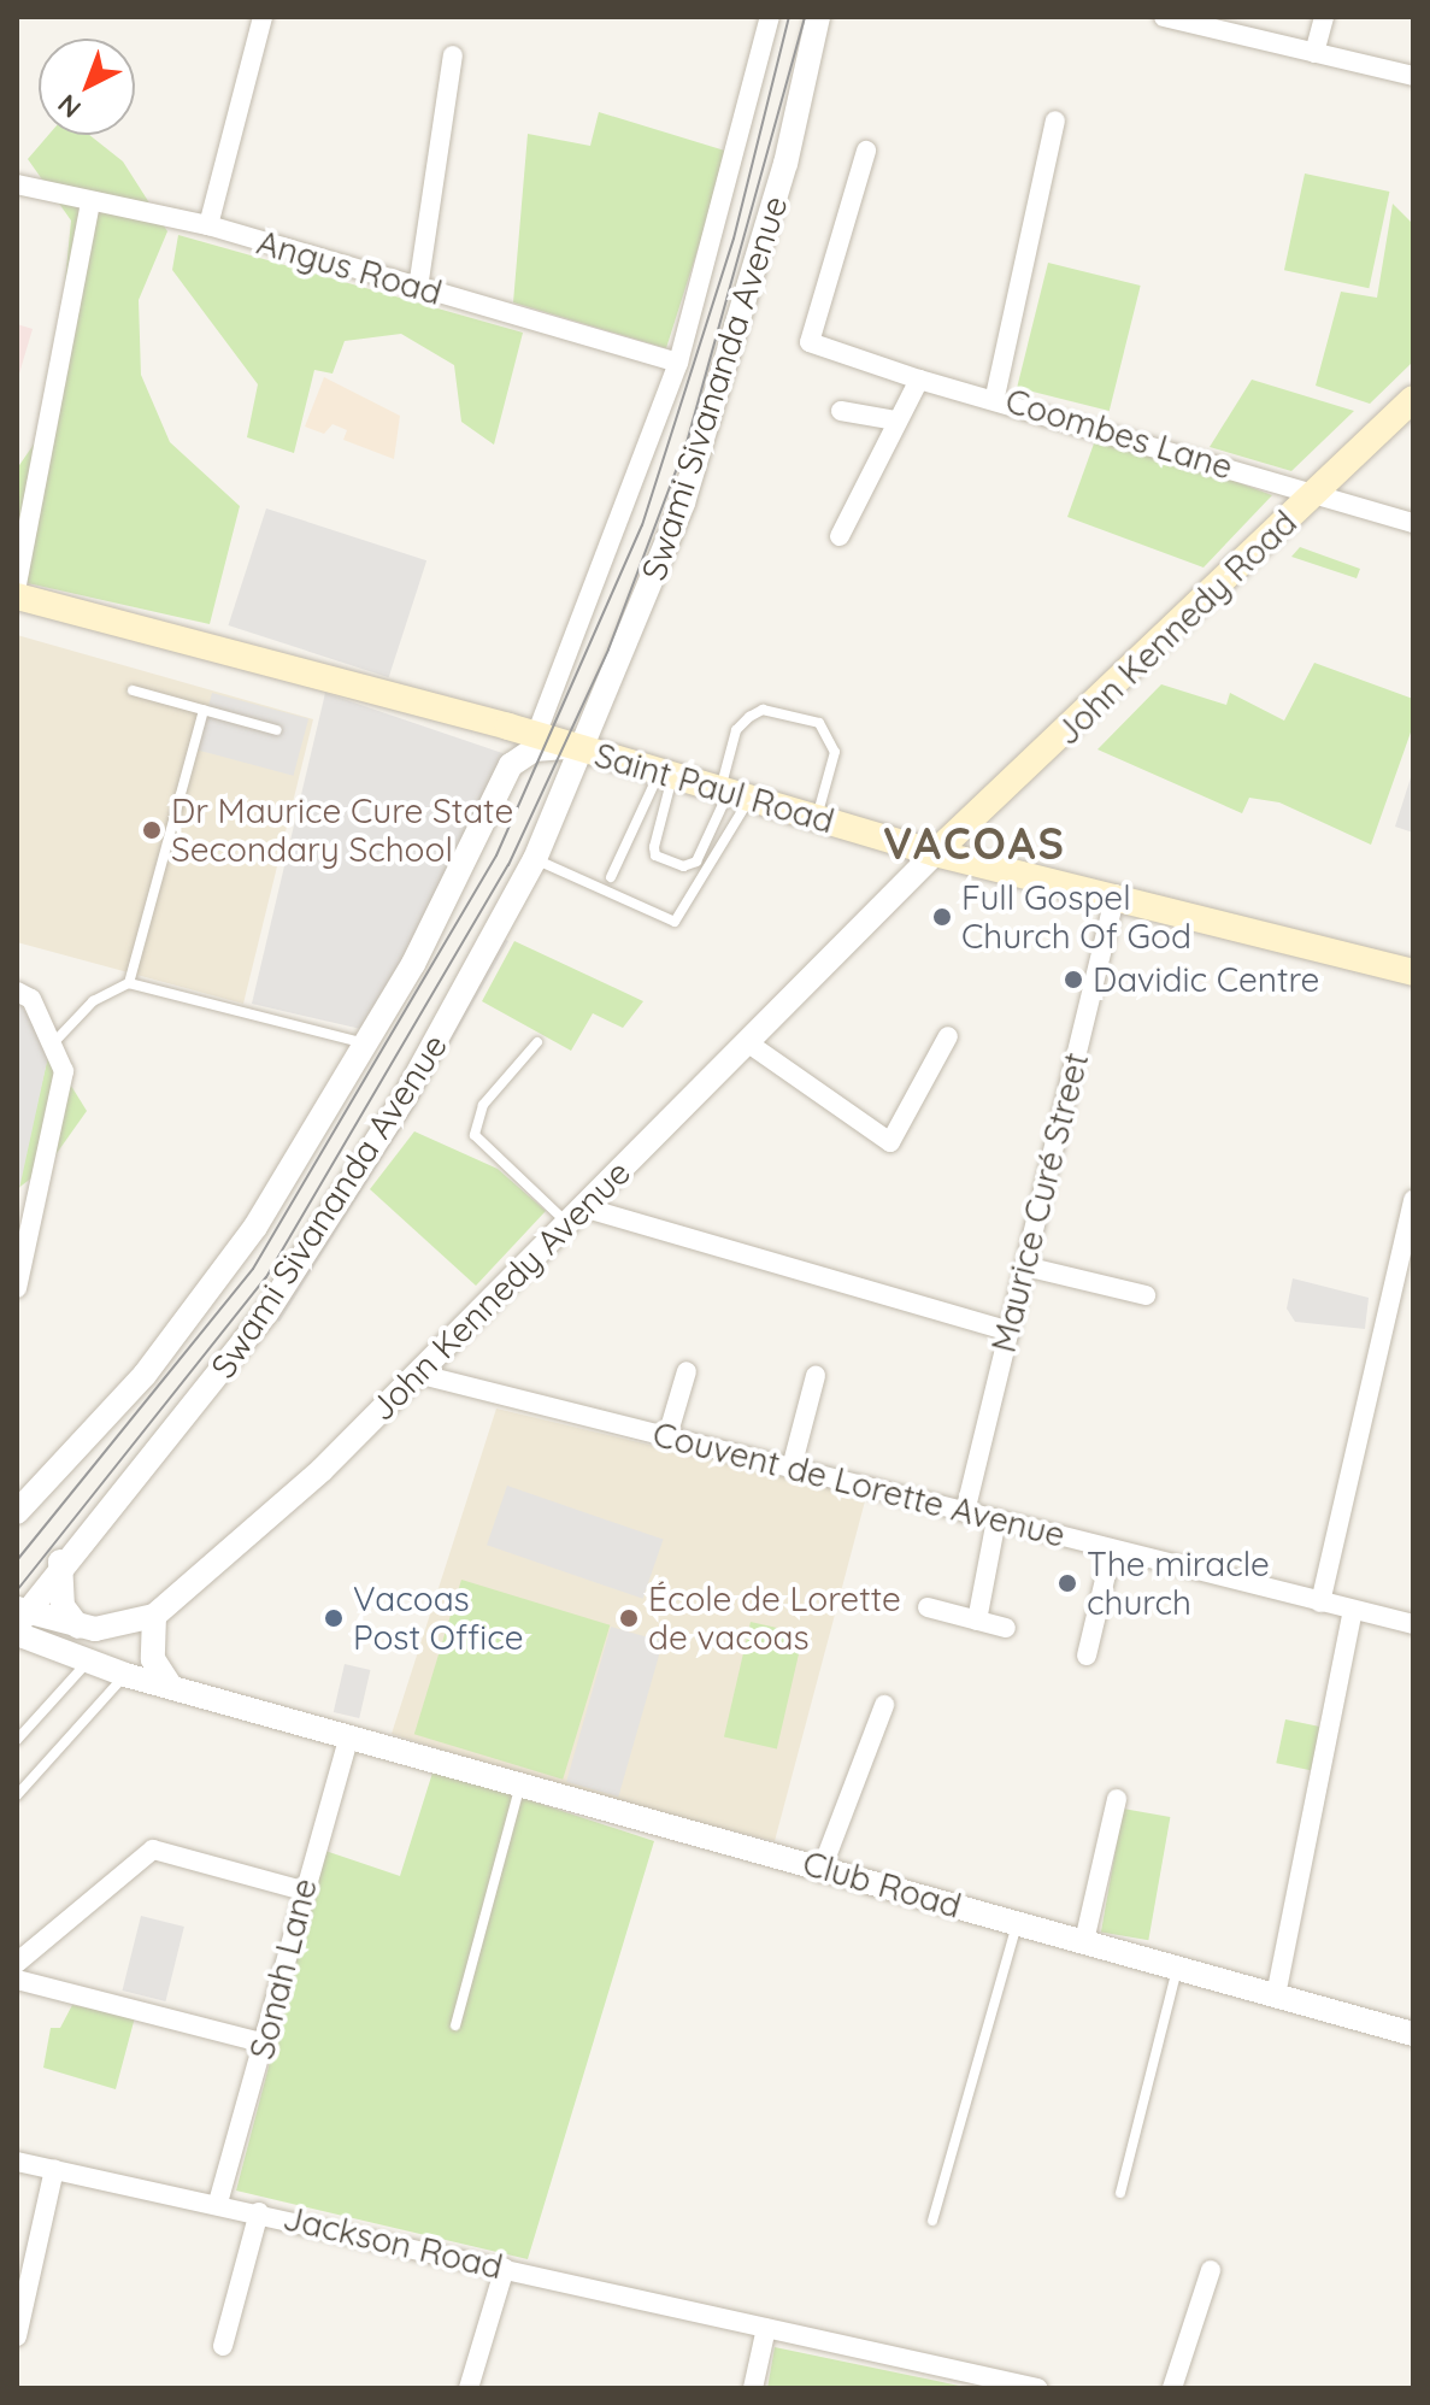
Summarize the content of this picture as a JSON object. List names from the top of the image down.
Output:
{
  "streets": {
    "main road": ["John Kennedy Road", "Saint Paul Road"],
    "street": [
      "Angus Road",
      "Swami Sivananda Avenue",
      "Coombes Lane",
      "Maurice Curé Street",
      "John Kennedy Avenue",
      "Couvent de Lorette Avenue",
      "Club Road",
      "Sonah Lane",
      "Jackson Road"
    ]
  },
  "crossings": [
    ["Swami Sivananda Avenue", "Saint Paul Road"],
    ["Swami Sivananda Avenue", "Club Road"],
    ["Coombes Lane", "John Kennedy Road"],
    ["John Kennedy Road", "Saint Paul Road"],
    ["John Kennedy Road", "John Kennedy Avenue"],
    ["Saint Paul Road", "Maurice Curé Street"],
    ["Saint Paul Road", "John Kennedy Avenue"],
    ["Maurice Curé Street", "Couvent de Lorette Avenue"],
    ["John Kennedy Avenue", "Couvent de Lorette Avenue"],
    ["Club Road", "Sonah Lane"],
    ["Sonah Lane", "Jackson Road"]
  ],
  "districts": ["VACOAS"],
  "places": [
    "Dr Maurice Cure State Secondary School",
    "Full Gospel Church Of God",
    "Davidic Centre",
    "The miracle church",
    "Vacoas Post Office",
    "École de Lorette de vacoas"
  ],
  "north": "bottom left"
}
